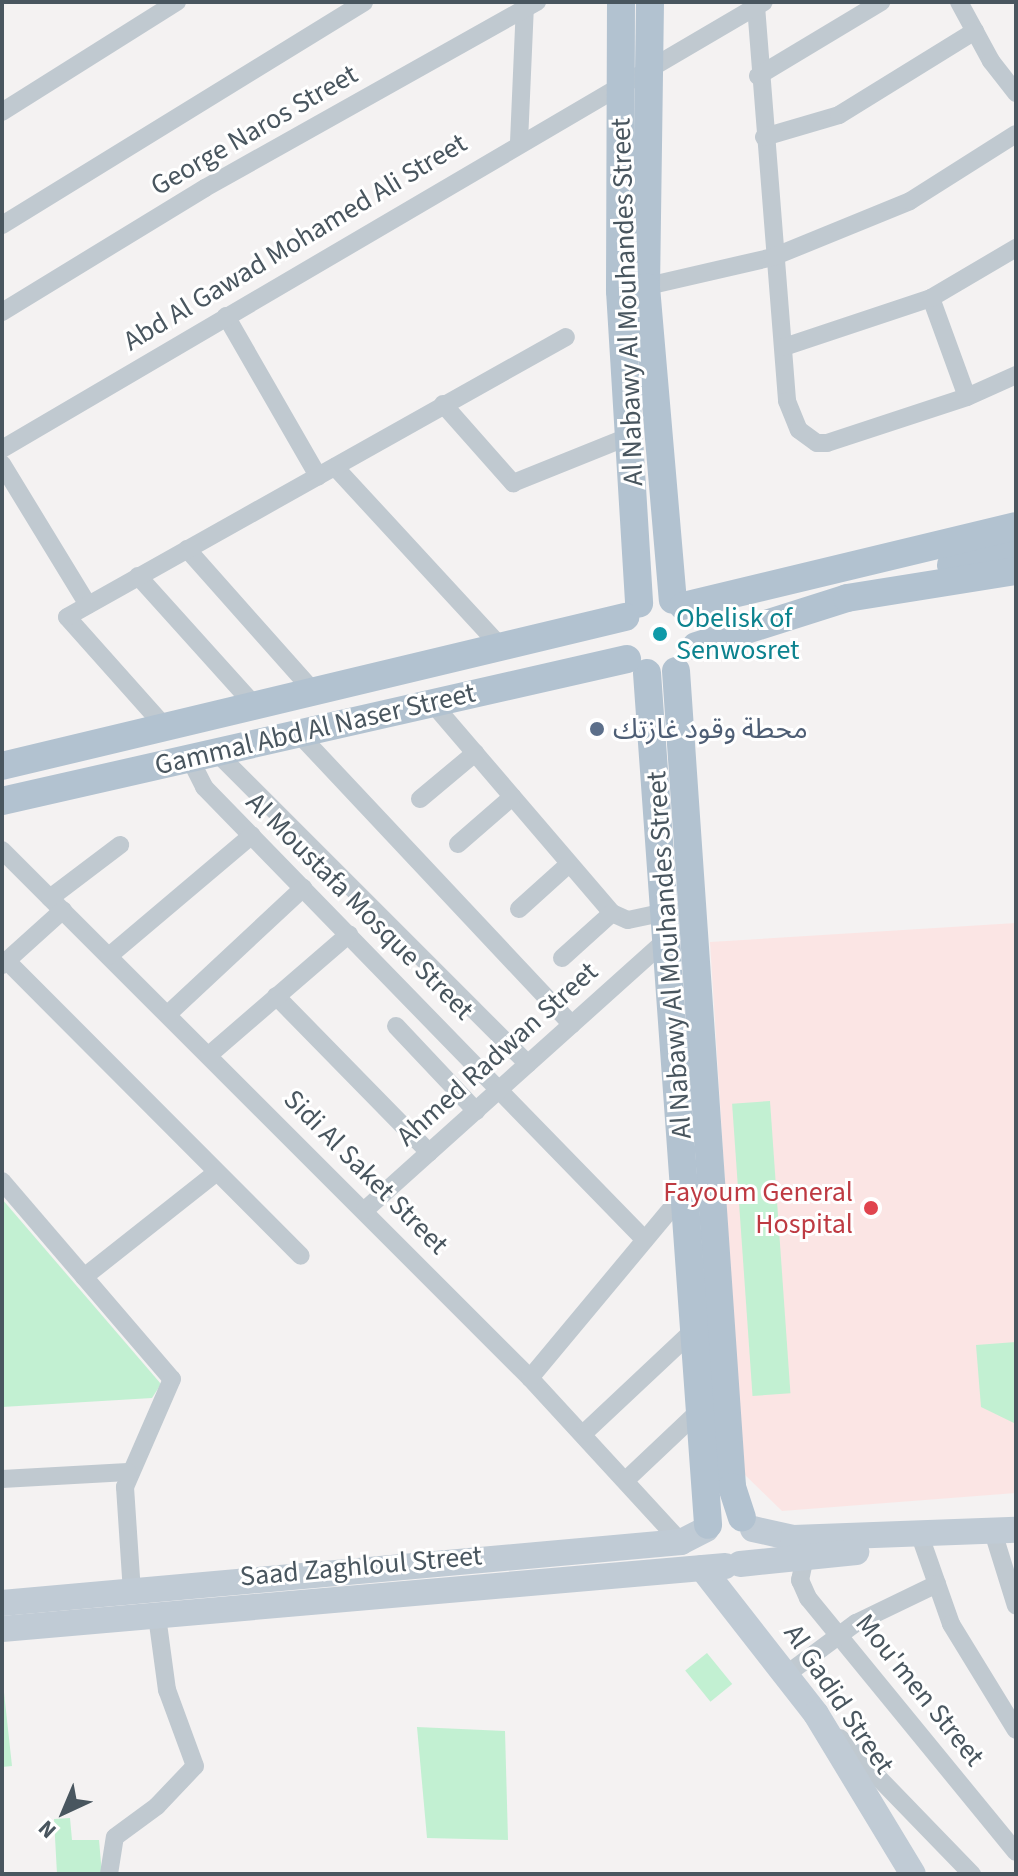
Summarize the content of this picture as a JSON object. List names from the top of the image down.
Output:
{
  "streets": {
    "main road": [
      "Al Nabawy Al Mouhandes Street",
      "Gammal Abd Al Naser Street",
      "Saad Zaghloul Street",
      "Al Gadid Street"
    ],
    "street": [
      "George Naros Street",
      "Abd Al Gawad Mohamed Ali Street",
      "Al Moustafa Mosque Street",
      "Ahmed Radwan Street",
      "Sidi Al Saket Street",
      "Mou'men Street"
    ]
  },
  "crossings": [
    ["Abd Al Gawad Mohamed Ali Street", "Al Nabawy Al Mouhandes Street"],
    ["Al Nabawy Al Mouhandes Street", "Gammal Abd Al Naser Street"],
    ["Al Nabawy Al Mouhandes Street", "Ahmed Radwan Street"],
    ["Al Nabawy Al Mouhandes Street", "Saad Zaghloul Street"],
    ["Al Nabawy Al Mouhandes Street", "Al Gadid Street"],
    ["Gammal Abd Al Naser Street", "Al Moustafa Mosque Street"],
    ["Al Moustafa Mosque Street", "Ahmed Radwan Street"],
    ["Ahmed Radwan Street", "Sidi Al Saket Street"],
    ["Sidi Al Saket Street", "Saad Zaghloul Street"],
    ["Saad Zaghloul Street", "Mou'men Street"],
    ["Saad Zaghloul Street", "Al Gadid Street"]
  ],
  "places": ["Obelisk of Senwosret", "محطة وقود غازتك", "Fayoum General Hospital"],
  "north": "bottom left"
}
